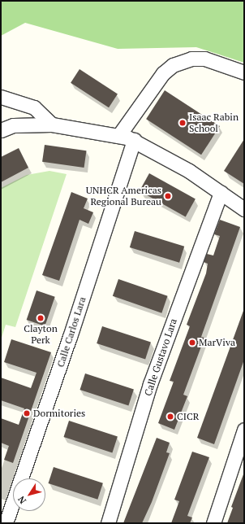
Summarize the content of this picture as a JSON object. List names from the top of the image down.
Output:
{
  "streets": {
    "street": ["Calle Carlos Lara", "Calle Gustavo Lara"]
  },
  "places": [
    "Isaac Rabin School",
    "UNHCR Americas Regional Bureau",
    "Clayton Perk",
    "MarViva",
    "Dormitories",
    "CICR"
  ],
  "north": "bottom left"
}
